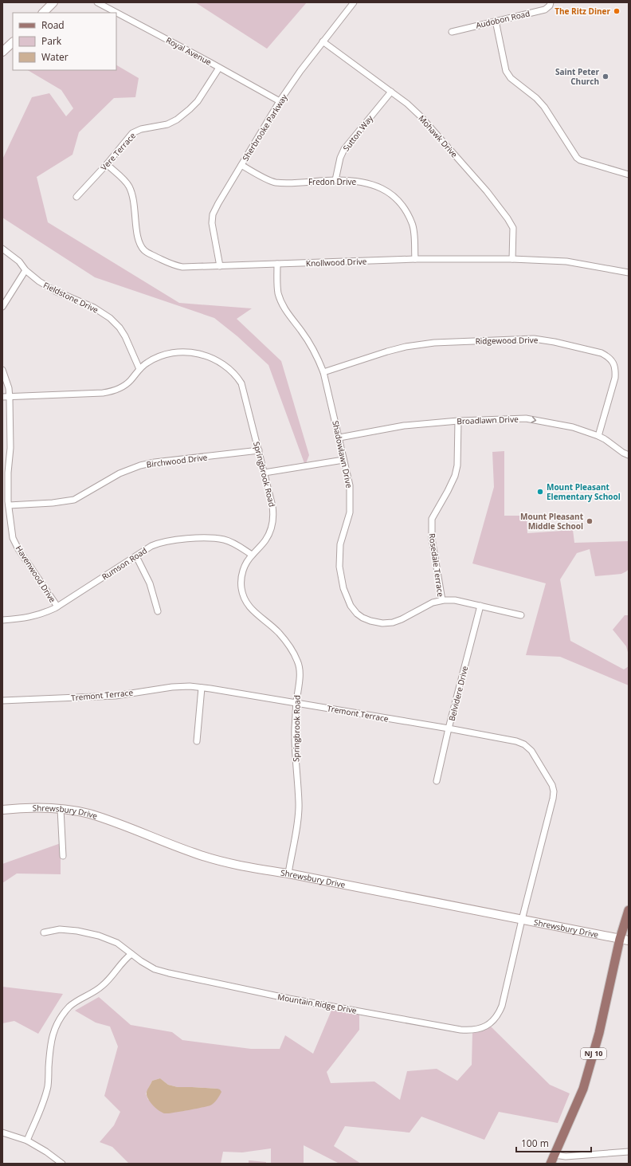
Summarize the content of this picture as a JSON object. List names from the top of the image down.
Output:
{
  "streets": {
    "main road": ["Shrewsbury Drive", "NJ 10"],
    "street": [
      "Audobon Road",
      "Royal Avenue",
      "Sherbrooke Parkway",
      "Sutton Way",
      "Mohawk Drive",
      "Vere Terrace",
      "Fredon Drive",
      "Knollwood Drive",
      "Fieldstone Drive",
      "Ridgewood Drive",
      "Broadlawn Drive",
      "Shadowlawn Drive",
      "Birchwood Drive",
      "Springbrook Road",
      "Rumson Road",
      "Rosedale Terrace",
      "Havenwood Drive",
      "Belvidere Drive",
      "Tremont Terrace",
      "Mountain Ridge Drive"
    ]
  },
  "crossings": [
    ["Royal Avenue", "Sherbrooke Parkway"],
    ["Royal Avenue", "Vere Terrace"],
    ["Sherbrooke Parkway", "Mohawk Drive"],
    ["Sherbrooke Parkway", "Fredon Drive"],
    ["Sherbrooke Parkway", "Knollwood Drive"],
    ["Sutton Way", "Mohawk Drive"],
    ["Sutton Way", "Fredon Drive"],
    ["Mohawk Drive", "Knollwood Drive"],
    ["Vere Terrace", "Knollwood Drive"],
    ["Fredon Drive", "Knollwood Drive"],
    ["Knollwood Drive", "Shadowlawn Drive"],
    ["Fieldstone Drive", "Springbrook Road"],
    ["Ridgewood Drive", "Broadlawn Drive"],
    ["Ridgewood Drive", "Shadowlawn Drive"],
    ["Broadlawn Drive", "Shadowlawn Drive"],
    ["Broadlawn Drive", "Rosedale Terrace"],
    ["Shadowlawn Drive", "Rosedale Terrace"],
    ["Shadowlawn Drive", "Belvidere Drive"],
    ["Birchwood Drive", "Springbrook Road"],
    ["Birchwood Drive", "Havenwood Drive"],
    ["Springbrook Road", "Rumson Road"],
    ["Springbrook Road", "Havenwood Drive"],
    ["Springbrook Road", "Tremont Terrace"],
    ["Springbrook Road", "Shrewsbury Drive"],
    ["Rumson Road", "Havenwood Drive"],
    ["Belvidere Drive", "Tremont Terrace"],
    ["Tremont Terrace", "Shrewsbury Drive"],
    ["Tremont Terrace", "Mountain Ridge Drive"],
    ["Shrewsbury Drive", "Mountain Ridge Drive"],
    ["Shrewsbury Drive", "NJ 10"]
  ],
  "one_way": ["Broadlawn Drive"],
  "places": [
    "The Ritz Diner",
    "Saint Peter Church",
    "Mount Pleasant Elementary School",
    "Mount Pleasant Middle School"
  ],
  "legend": ["Road", "Park", "Water"],
  "scale_bar": "100 m"
}
